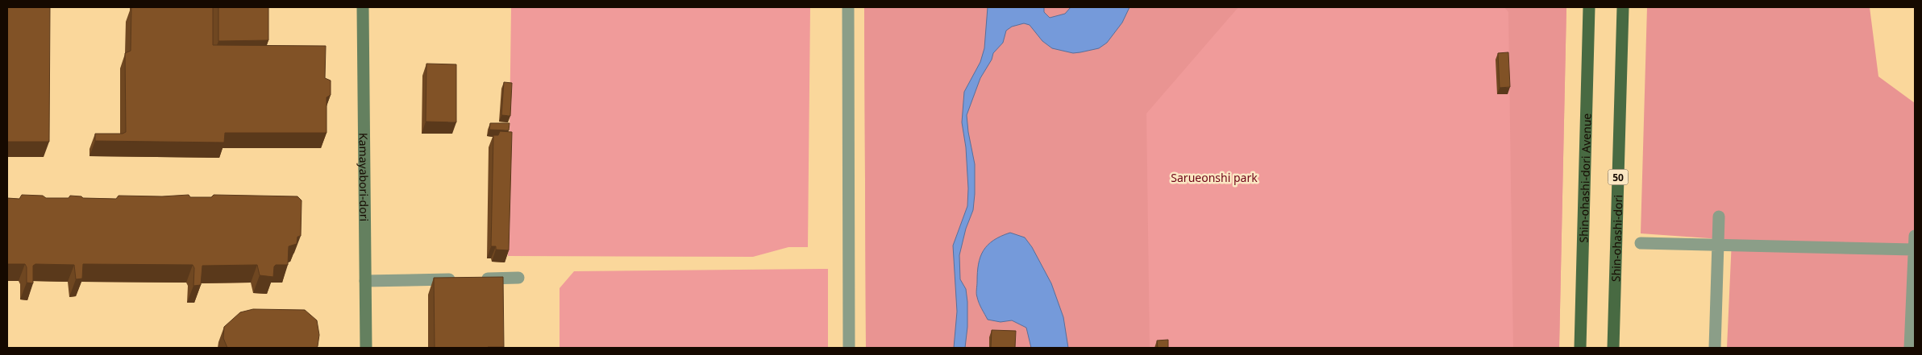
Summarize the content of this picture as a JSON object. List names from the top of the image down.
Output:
{
  "streets": {
    "main road": ["Shin-ohashi-dori Avenue", "50", "Shin-ohashi-dori"],
    "street": ["Kamayabori-dori"]
  },
  "parks": ["Sarueonshi park"]
}
